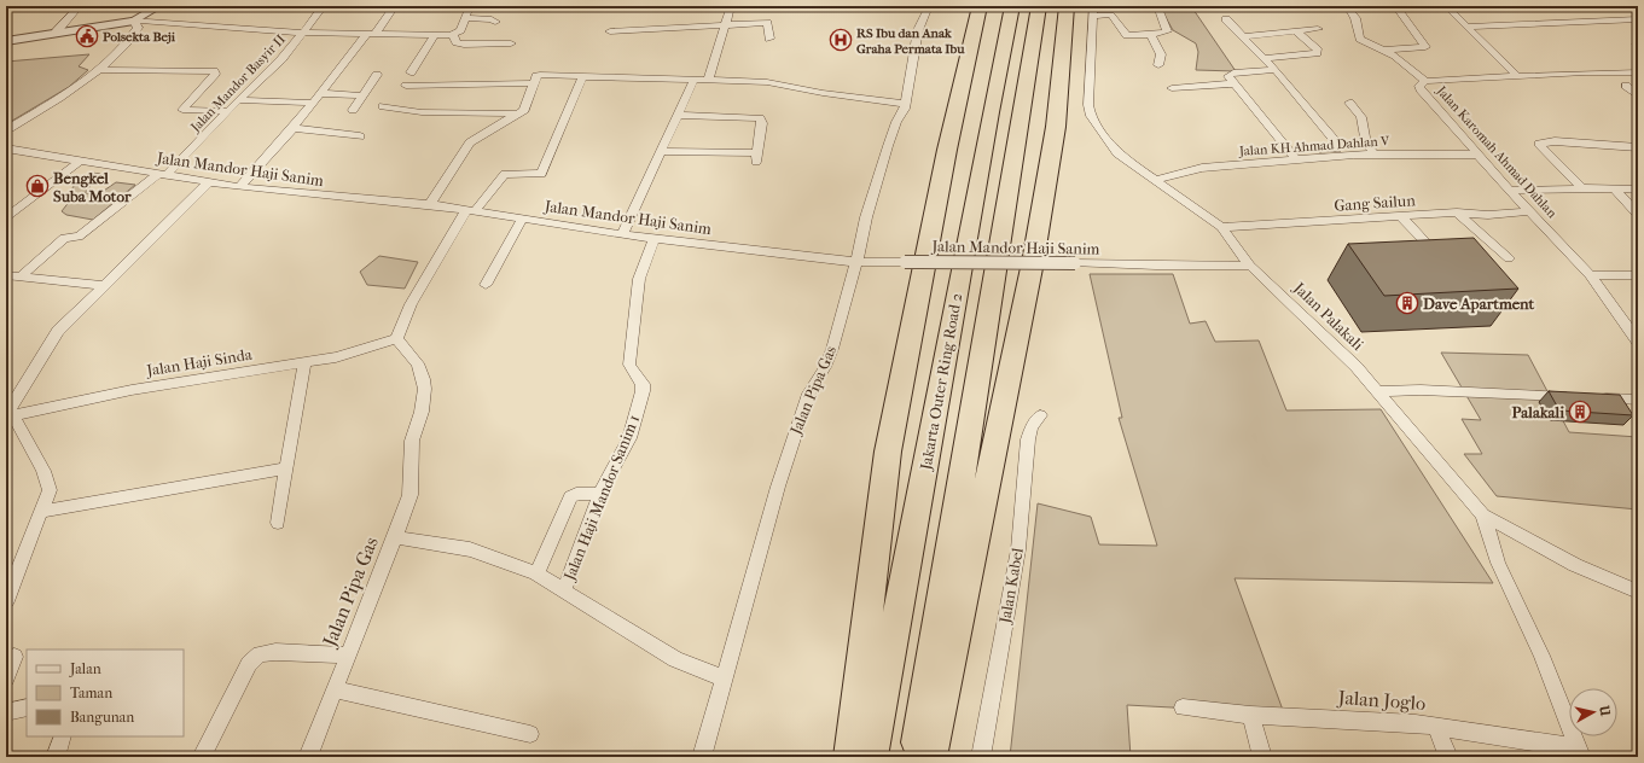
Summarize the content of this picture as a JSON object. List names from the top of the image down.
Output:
{
  "streets": {
    "highway": ["Jakarta Outer Ring Road 2"],
    "street": [
      "Jalan Mandor Basyir II",
      "Jalan KH Ahmad Dahlan V",
      "Jalan Karomah Ahmad Dahlan",
      "Jalan Mandor Haji Sanim",
      "Gang Sailun",
      "Jalan Palakali",
      "Jalan Haji Sinda",
      "Jalan Pipa Gas",
      "Jalan Haji Mandor Sanim 1",
      "Jalan Kabel",
      "Jalan Joglo"
    ]
  },
  "crossings": [
    ["Jalan Mandor Basyir II", "Jalan Mandor Haji Sanim"],
    ["Jalan KH Ahmad Dahlan V", "Jalan Karomah Ahmad Dahlan"],
    ["Jalan KH Ahmad Dahlan V", "Jalan Palakali"],
    ["Jalan Karomah Ahmad Dahlan", "Gang Sailun"],
    ["Jalan Mandor Haji Sanim", "Jalan Palakali"],
    ["Jalan Mandor Haji Sanim", "Jalan Pipa Gas"],
    ["Jalan Mandor Haji Sanim", "Jalan Haji Mandor Sanim 1"],
    ["Gang Sailun", "Jalan Palakali"],
    ["Jalan Palakali", "Jalan Joglo"],
    ["Jalan Pipa Gas", "Jalan Haji Mandor Sanim 1"]
  ],
  "places": {
    "public building": ["Polsekta Beji"],
    "hospital": ["RS Ibu dan Anak Graha Permata Ibu"],
    "shop": ["Bengkel Suba Motor"],
    "building": ["Dave Apartment", "Palakali"]
  },
  "legend": ["Jalan", "Taman", "Bangunan"],
  "north": "right"
}
